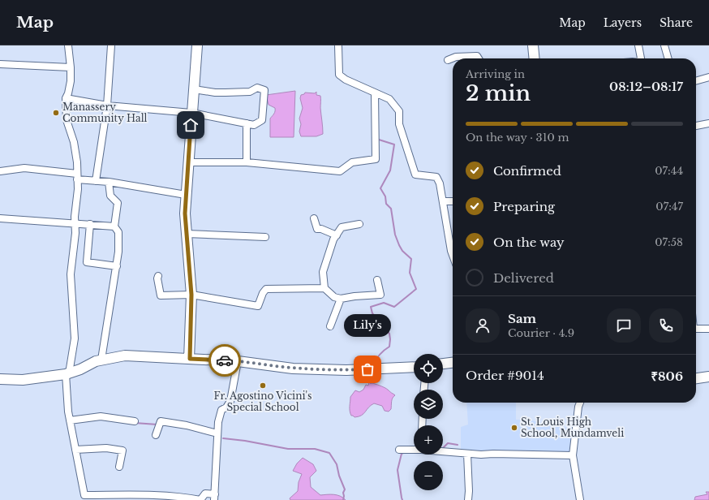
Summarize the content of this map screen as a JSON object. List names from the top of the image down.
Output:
{
  "places": [
    "Manassery Community Hall",
    "Lily's",
    "Fr. Agostino Vicini's Special School",
    "St. Louis High School, Mundamveli"
  ],
  "page": {
    "header": "Map",
    "nav": ["Map", "Layers", "Share"],
    "heading": ["2 min", "Arriving in", "08:12–08:17"],
    "panel": [
      "Sam",
      "Courier · 4.9",
      "Order #9014",
      "₹806"
    ],
    "bar": "On the way · 310 m",
    "list": [
      ["Confirmed", "07:44"],
      ["Preparing", "07:47"],
      ["On the way", "07:58"],
      "Delivered"
    ],
    "bubble": "Lily's",
    "map_buttons": ["+", "−"]
  }
}
